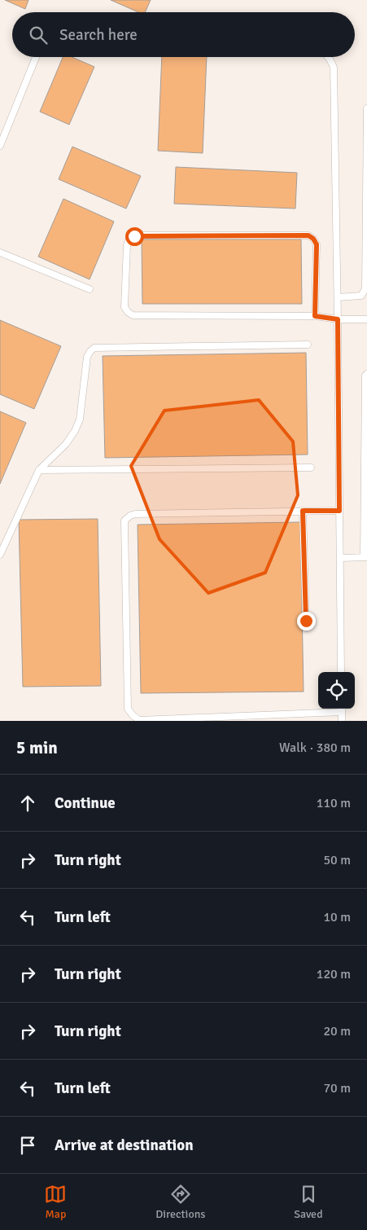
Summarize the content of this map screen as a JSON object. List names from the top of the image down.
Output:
{
  "page": {
    "search": "Search here",
    "heading": ["5 min", "Walk · 380 m"],
    "list": [
      ["Continue", "110 m"],
      ["Turn right", "50 m"],
      ["Turn left", "10 m"],
      ["Turn right", "120 m"],
      ["Turn right", "20 m"],
      ["Turn left", "70 m"],
      "Arrive at destination"
    ],
    "nav": ["Map", "Directions", "Saved"]
  }
}
